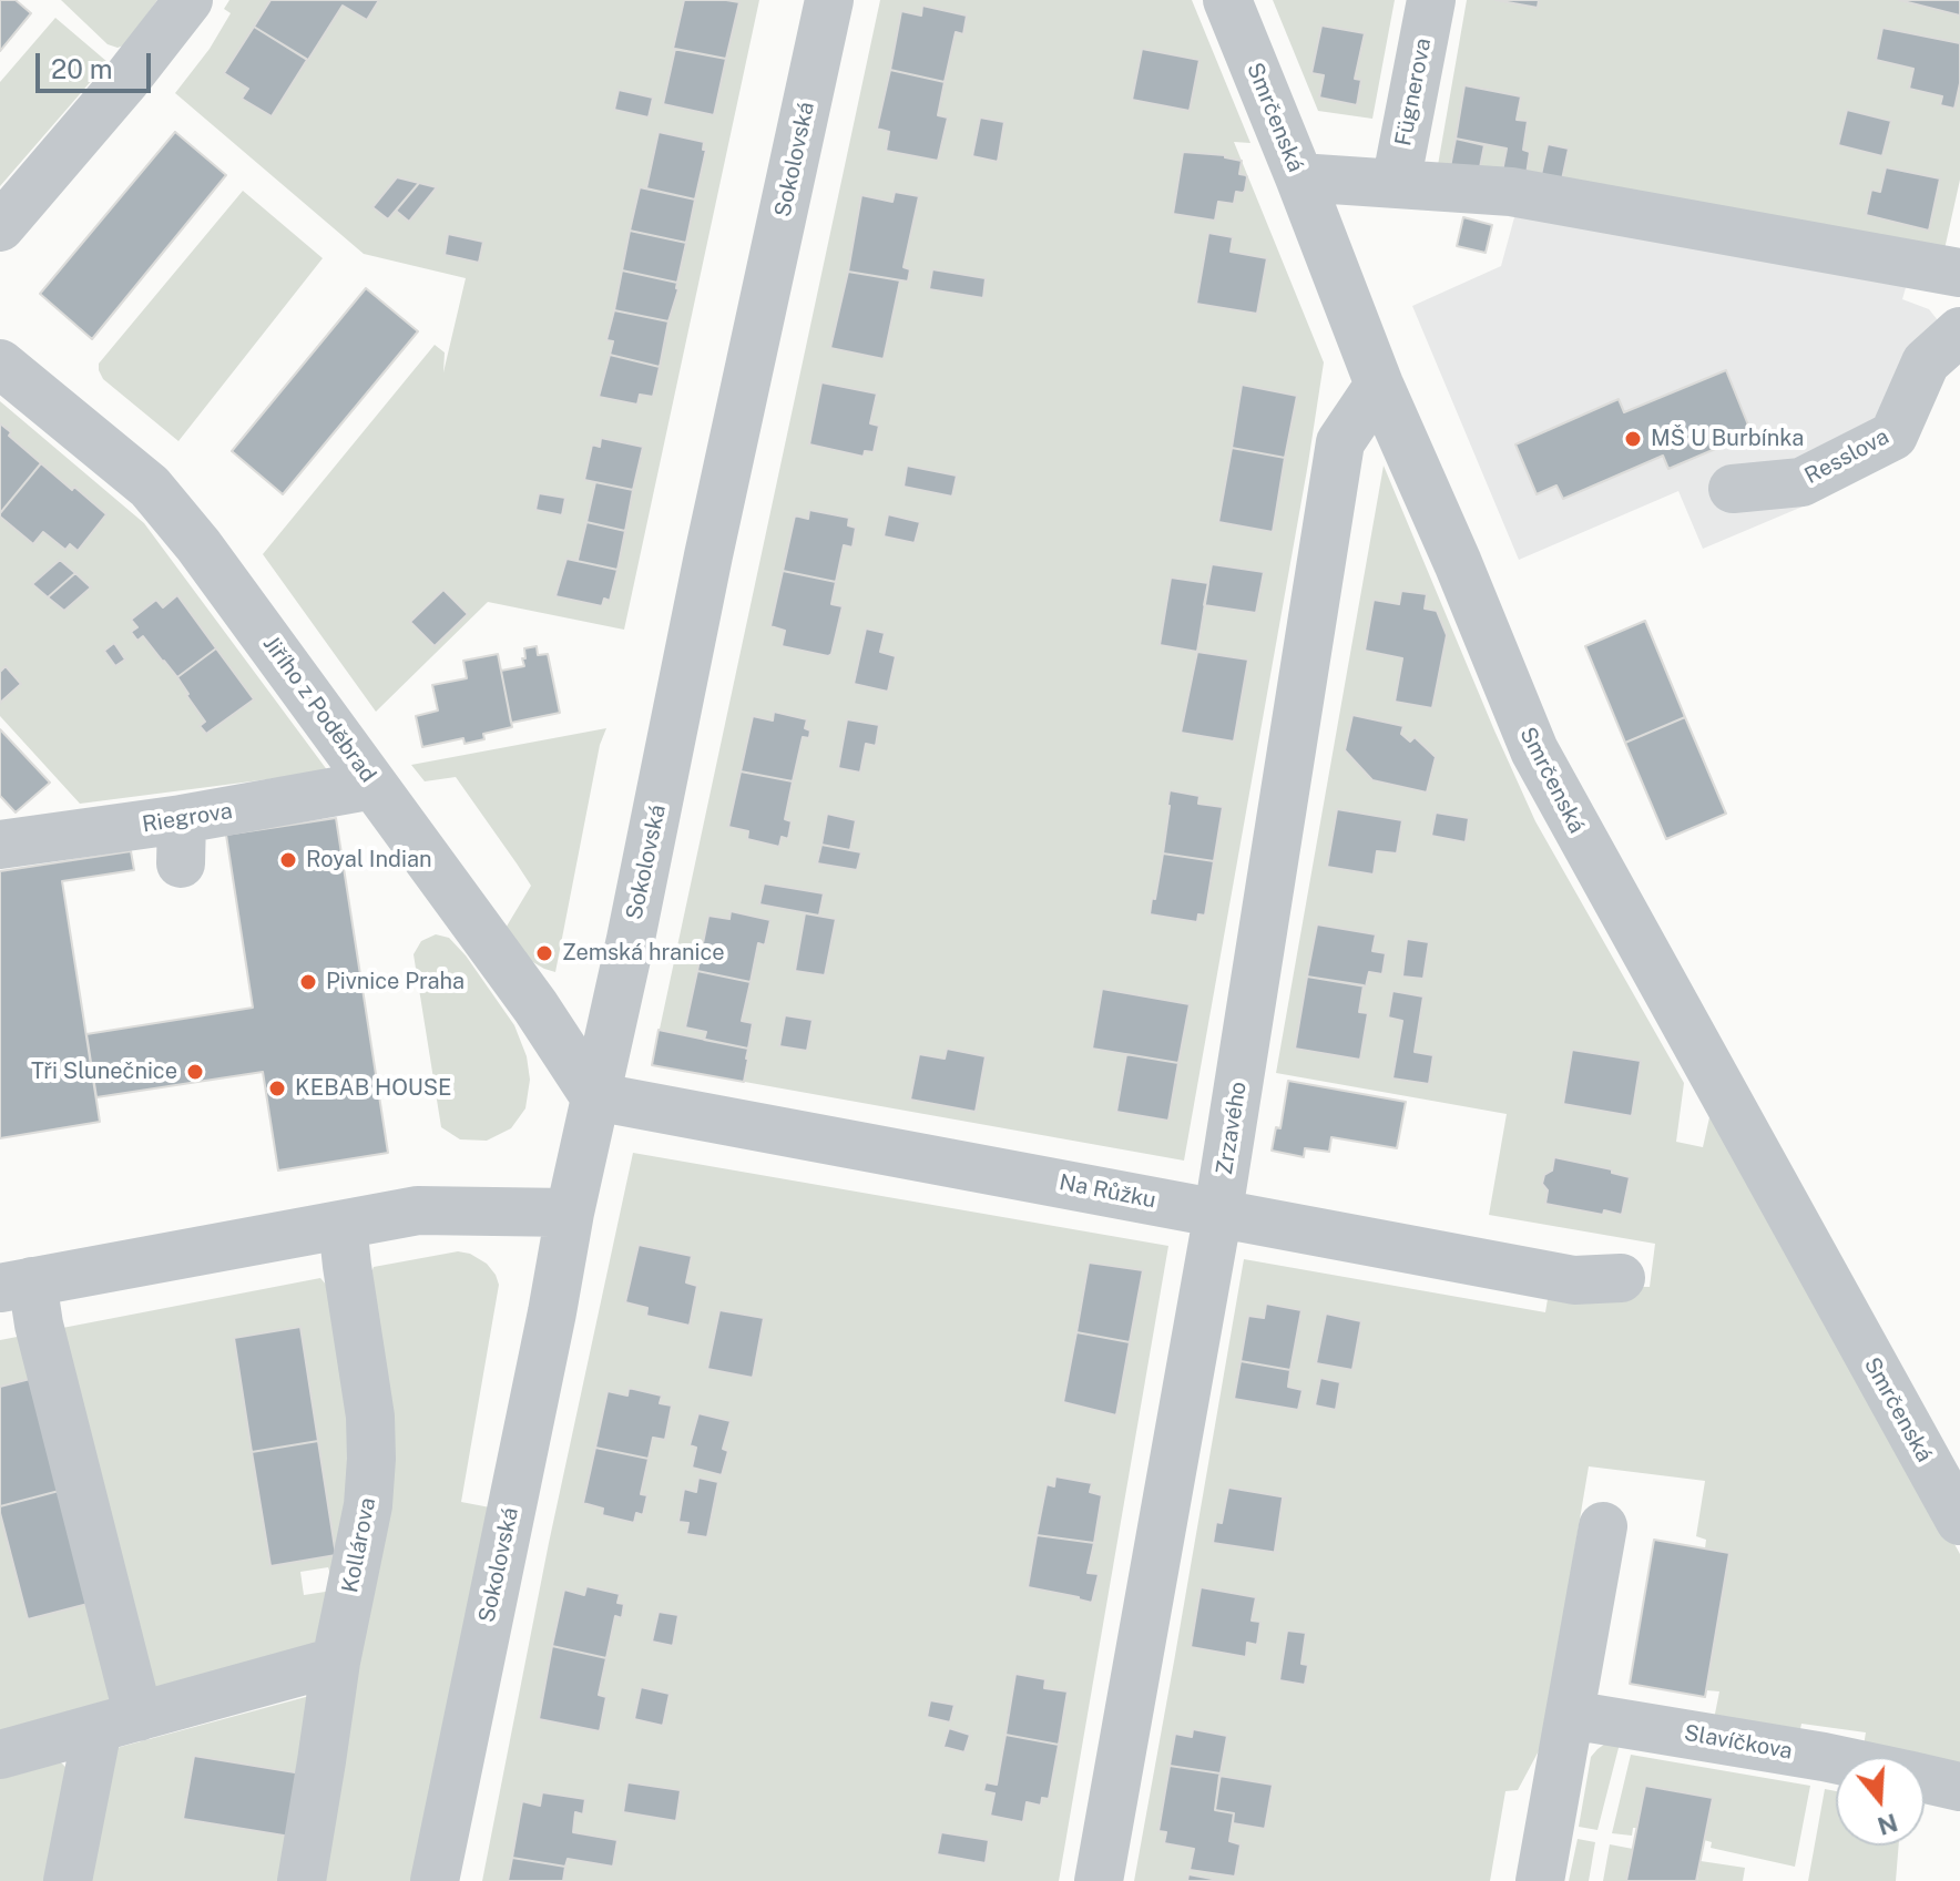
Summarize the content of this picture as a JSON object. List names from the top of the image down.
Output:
{
  "streets": {
    "street": [
      "Fügnerova",
      "Smrčenská",
      "Sokolovská",
      "Resslova",
      "Jiřího z Poděbrad",
      "Riegrova",
      "Zrzavého",
      "Na Růžku",
      "Kollárova",
      "Slavíčkova"
    ]
  },
  "crossings": [
    ["Smrčenská", "Zrzavého"],
    ["Sokolovská", "Jiřího z Poděbrad"],
    ["Sokolovská", "Na Růžku"],
    ["Jiřího z Poděbrad", "Riegrova"],
    ["Jiřího z Poděbrad", "Na Růžku"],
    ["Zrzavého", "Na Růžku"]
  ],
  "places": [
    "MŠ U Burbínka",
    "Royal Indian",
    "Zemská hranice",
    "Pivnice Praha",
    "Tři Slunečnice",
    "KEBAB HOUSE"
  ],
  "scale_bar": "20 m",
  "north": "bottom"
}
